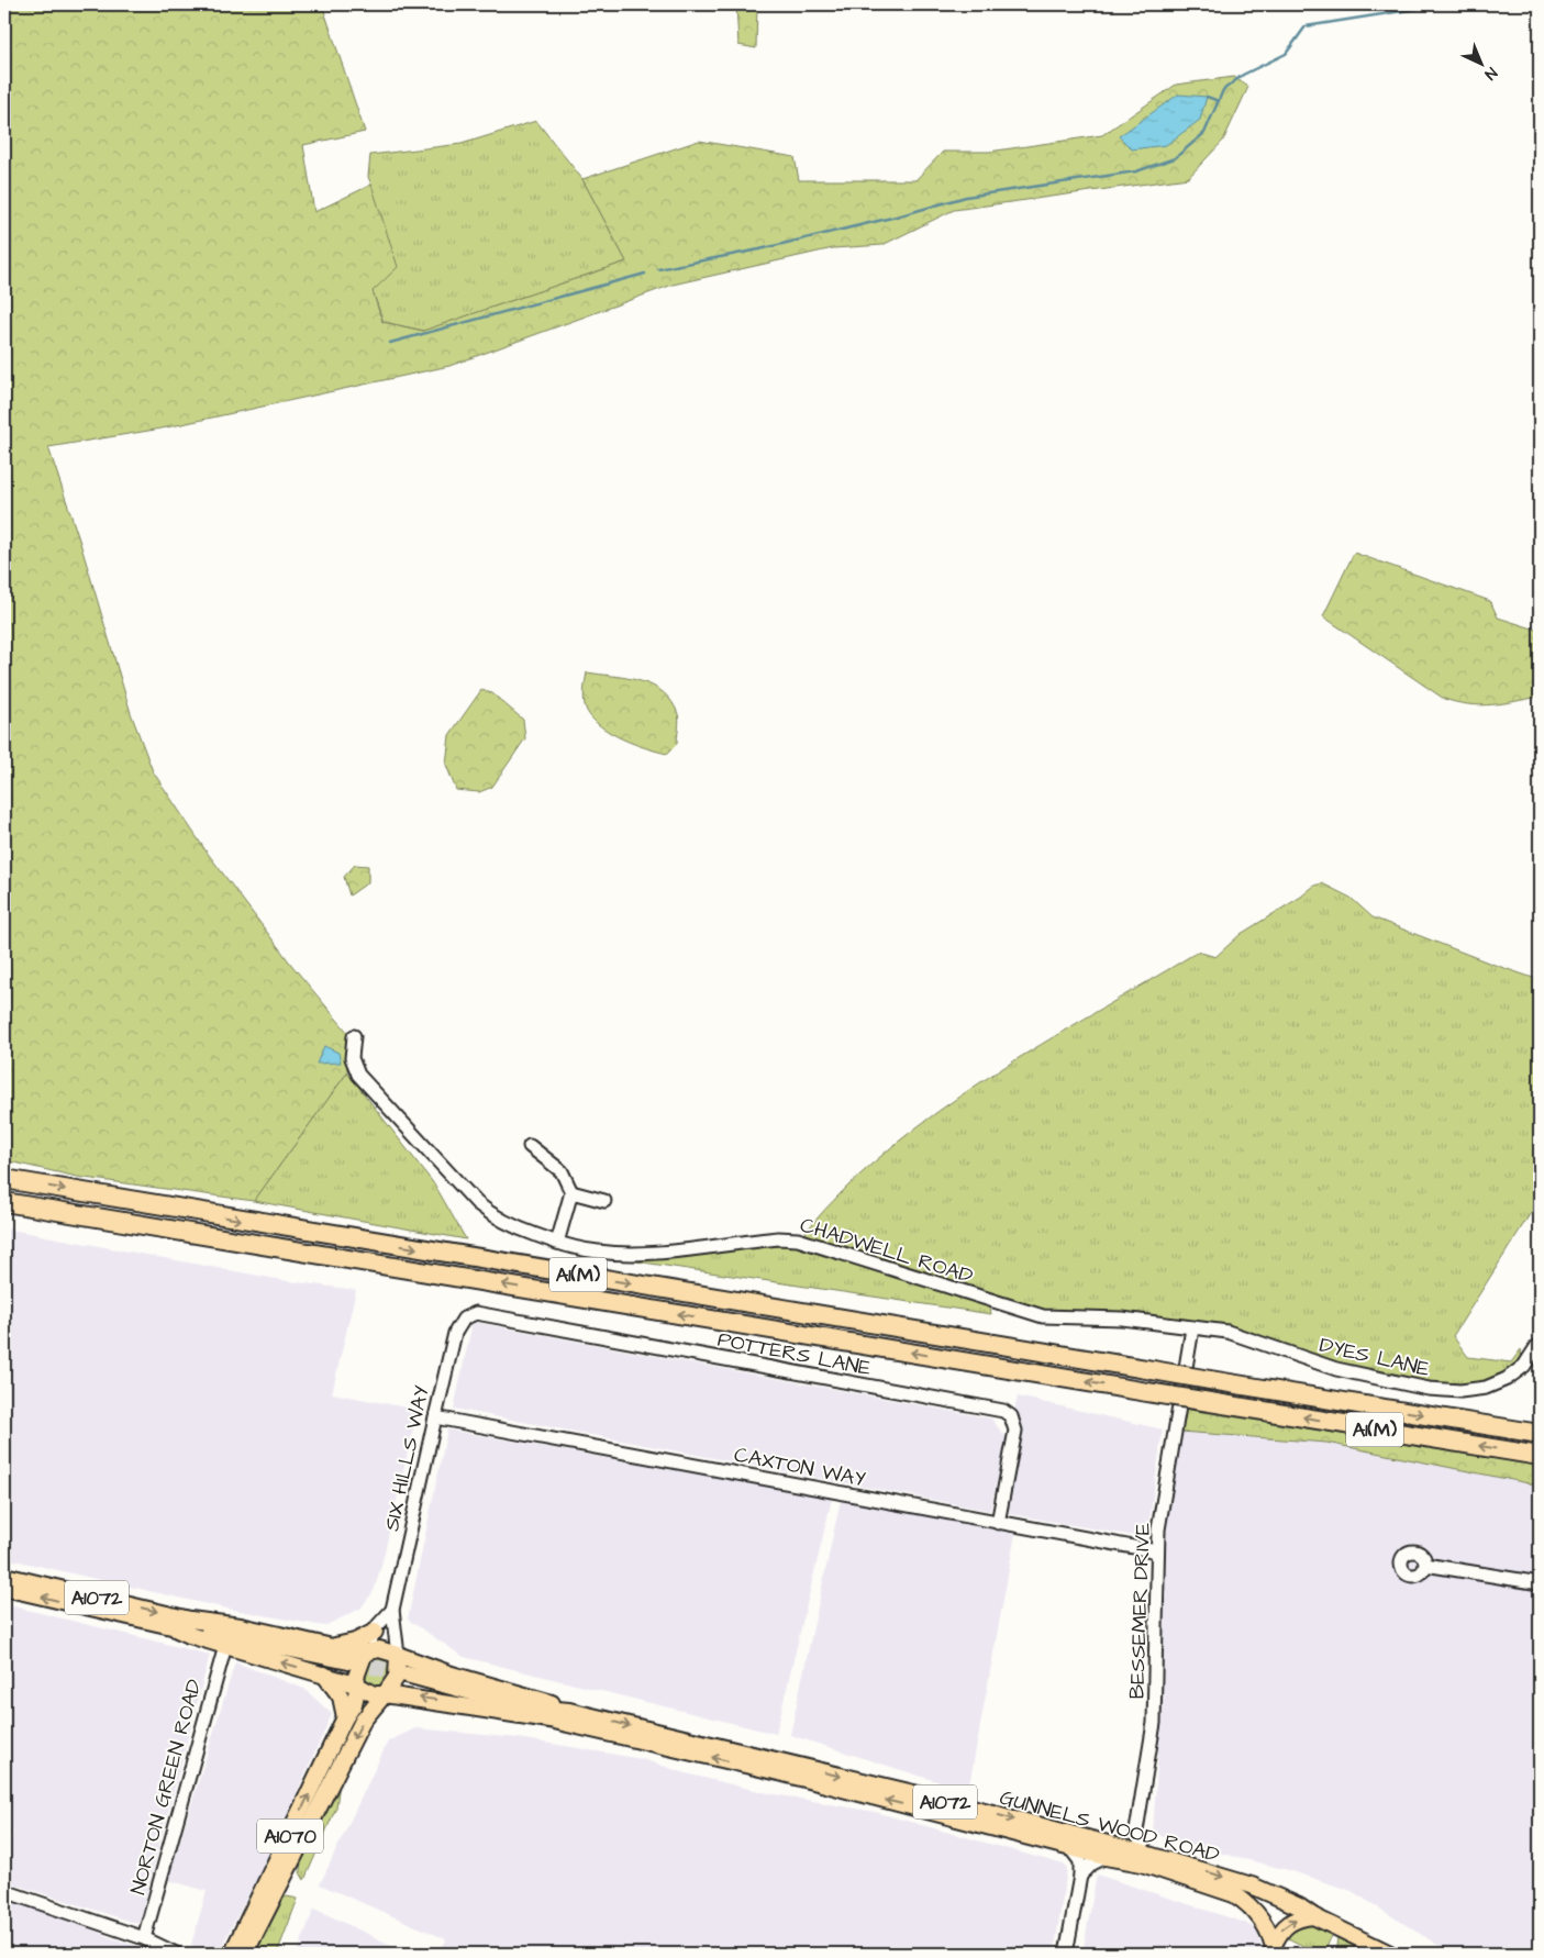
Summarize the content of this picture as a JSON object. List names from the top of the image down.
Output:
{
  "streets": {
    "highway": ["A1(M)"],
    "main road": ["A1072", "GUNNELS WOOD ROAD", "A1070"],
    "street": [
      "CHADWELL ROAD",
      "POTTERS LANE",
      "DYES LANE",
      "SIX HILLS WAY",
      "CAXTON WAY",
      "BESSEMER DRIVE",
      "NORTON GREEN ROAD"
    ]
  },
  "crossings": [
    ["CHADWELL ROAD", "DYES LANE"],
    ["CHADWELL ROAD", "BESSEMER DRIVE"],
    ["POTTERS LANE", "SIX HILLS WAY"],
    ["POTTERS LANE", "CAXTON WAY"],
    ["DYES LANE", "BESSEMER DRIVE"],
    ["SIX HILLS WAY", "CAXTON WAY"],
    ["SIX HILLS WAY", "GUNNELS WOOD ROAD"],
    ["SIX HILLS WAY", "A1070"],
    ["CAXTON WAY", "BESSEMER DRIVE"],
    ["NORTON GREEN ROAD", "GUNNELS WOOD ROAD"],
    ["GUNNELS WOOD ROAD", "A1070"]
  ],
  "north": "bottom right"
}
